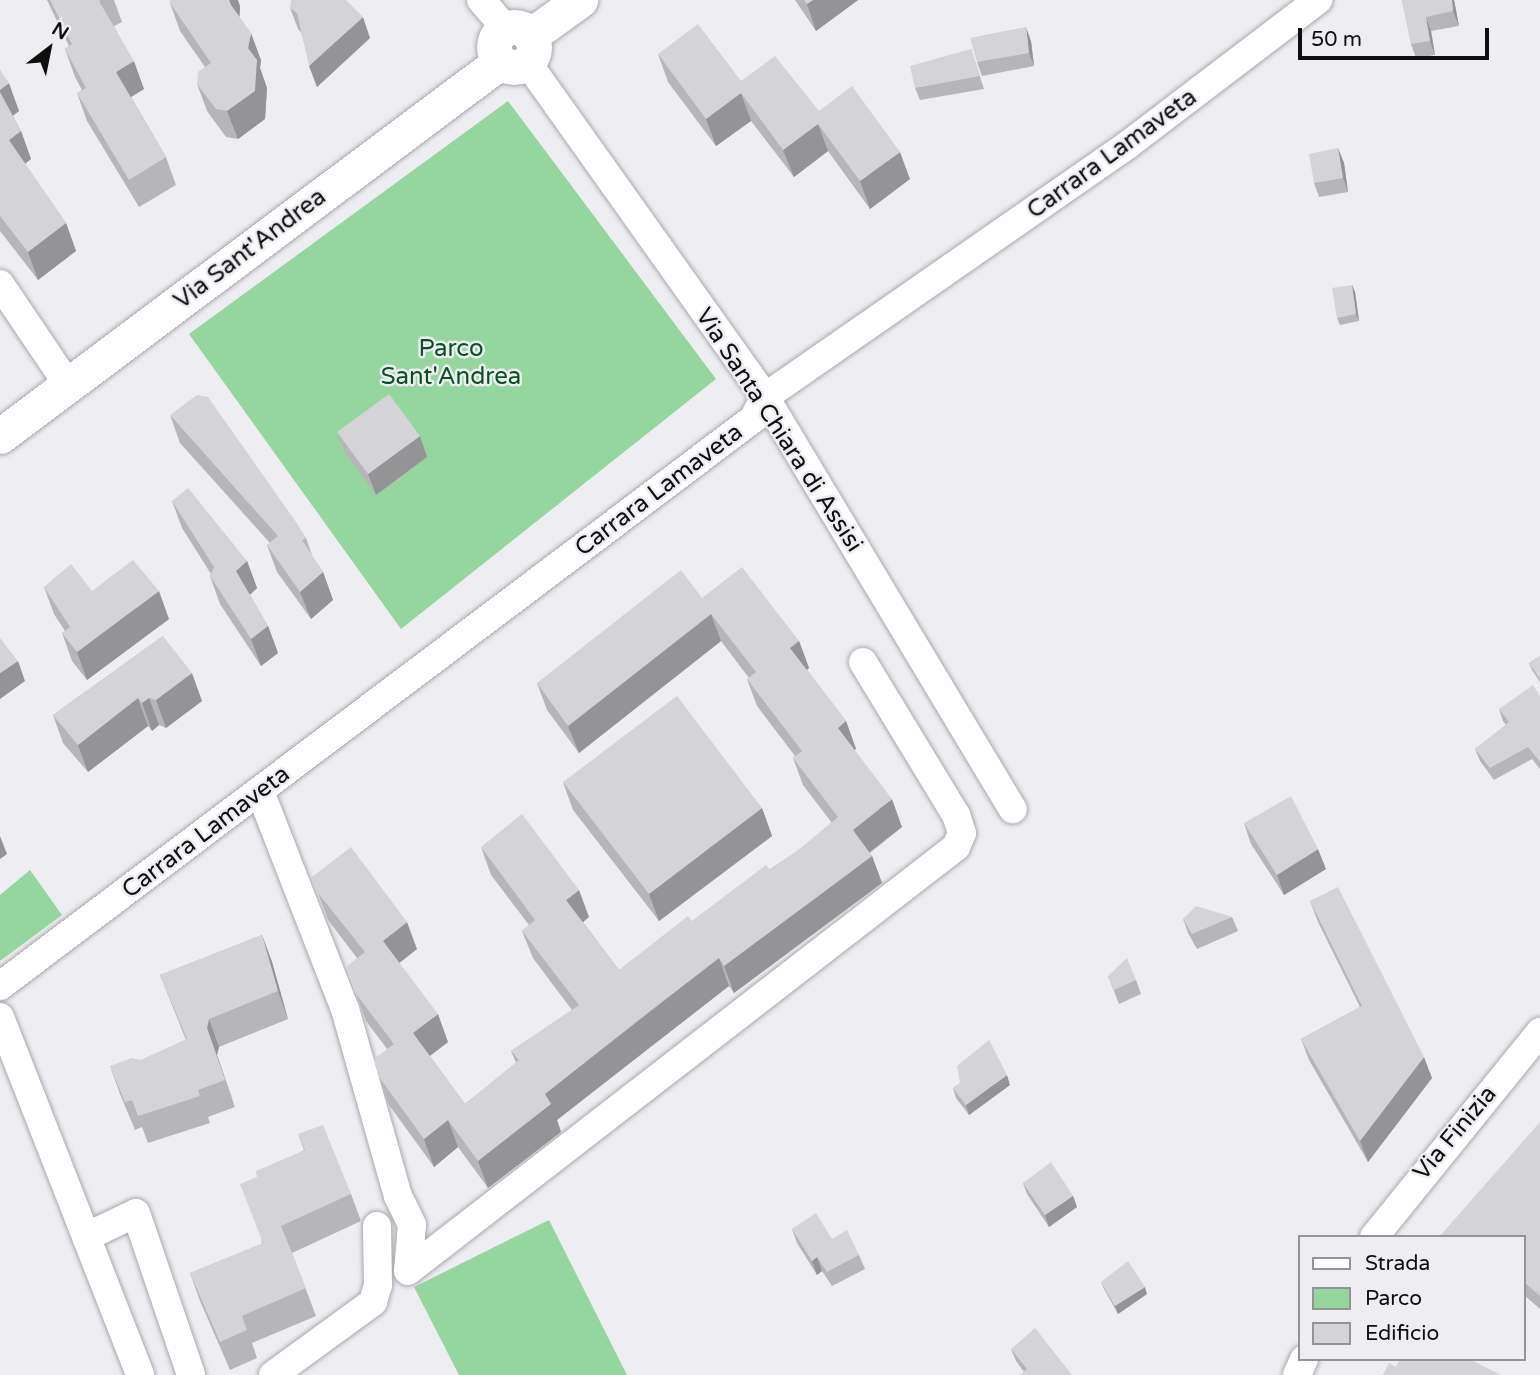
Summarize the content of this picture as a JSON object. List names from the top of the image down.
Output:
{
  "streets": {
    "street": [
      "Carrara Lamaveta",
      "Via Sant'Andrea",
      "Via Santa Chiara di Assisi",
      "Via Finizia"
    ]
  },
  "crossings": [
    ["Carrara Lamaveta", "Via Santa Chiara di Assisi"],
    ["Via Sant'Andrea", "Via Santa Chiara di Assisi"]
  ],
  "parks": ["Parco Sant'Andrea"],
  "legend": ["Strada", "Parco", "Edificio"],
  "scale_bar": "50 m",
  "north": "top right"
}
